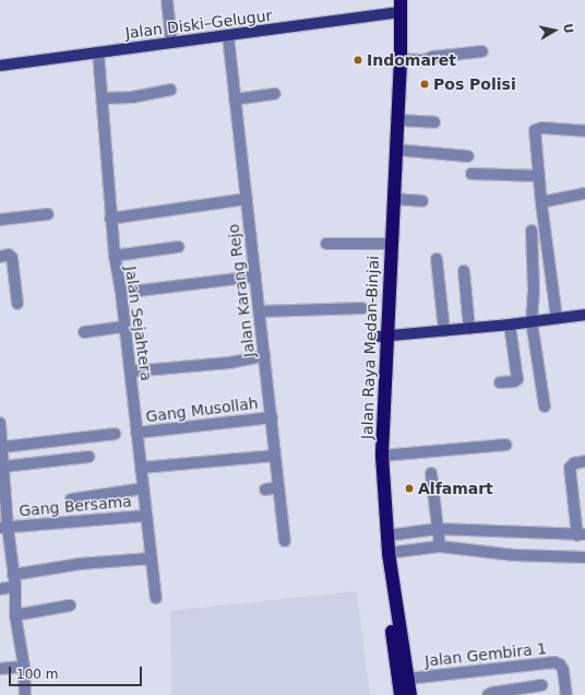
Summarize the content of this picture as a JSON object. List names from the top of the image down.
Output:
{
  "streets": {
    "highway": ["Jalan Raya Medan-Binjai"],
    "main road": ["Jalan Diski–Gelugur"],
    "street": [
      "Jalan Karang Rejo",
      "Jalan Sejahtera",
      "Gang Musollah",
      "Gang Bersama",
      "Jalan Gembira 1"
    ]
  },
  "crossings": [
    ["Jalan Diski–Gelugur", "Jalan Karang Rejo"],
    ["Jalan Diski–Gelugur", "Jalan Sejahtera"],
    ["Jalan Diski–Gelugur", "Jalan Raya Medan-Binjai"],
    ["Jalan Karang Rejo", "Gang Musollah"],
    ["Jalan Sejahtera", "Gang Musollah"],
    ["Jalan Sejahtera", "Gang Bersama"],
    ["Jalan Raya Medan-Binjai", "Jalan Gembira 1"]
  ],
  "places": ["Indomaret", "Pos Polisi", "Alfamart"],
  "scale_bar": "100 m",
  "north": "right"
}
